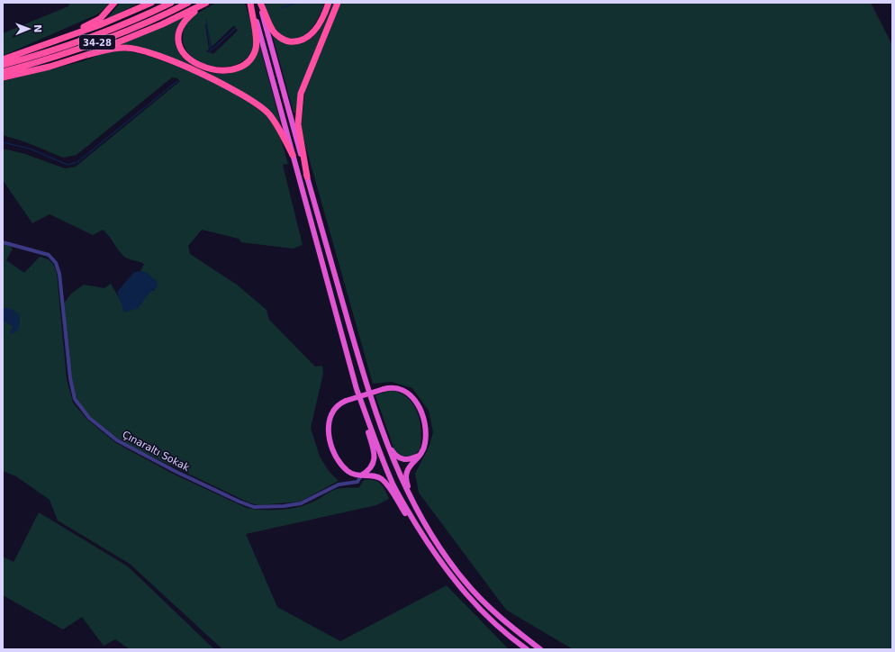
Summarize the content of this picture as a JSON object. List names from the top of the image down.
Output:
{
  "streets": {
    "highway": ["34-28"],
    "street": ["Çınaraltı Sokak"]
  },
  "north": "right"
}
